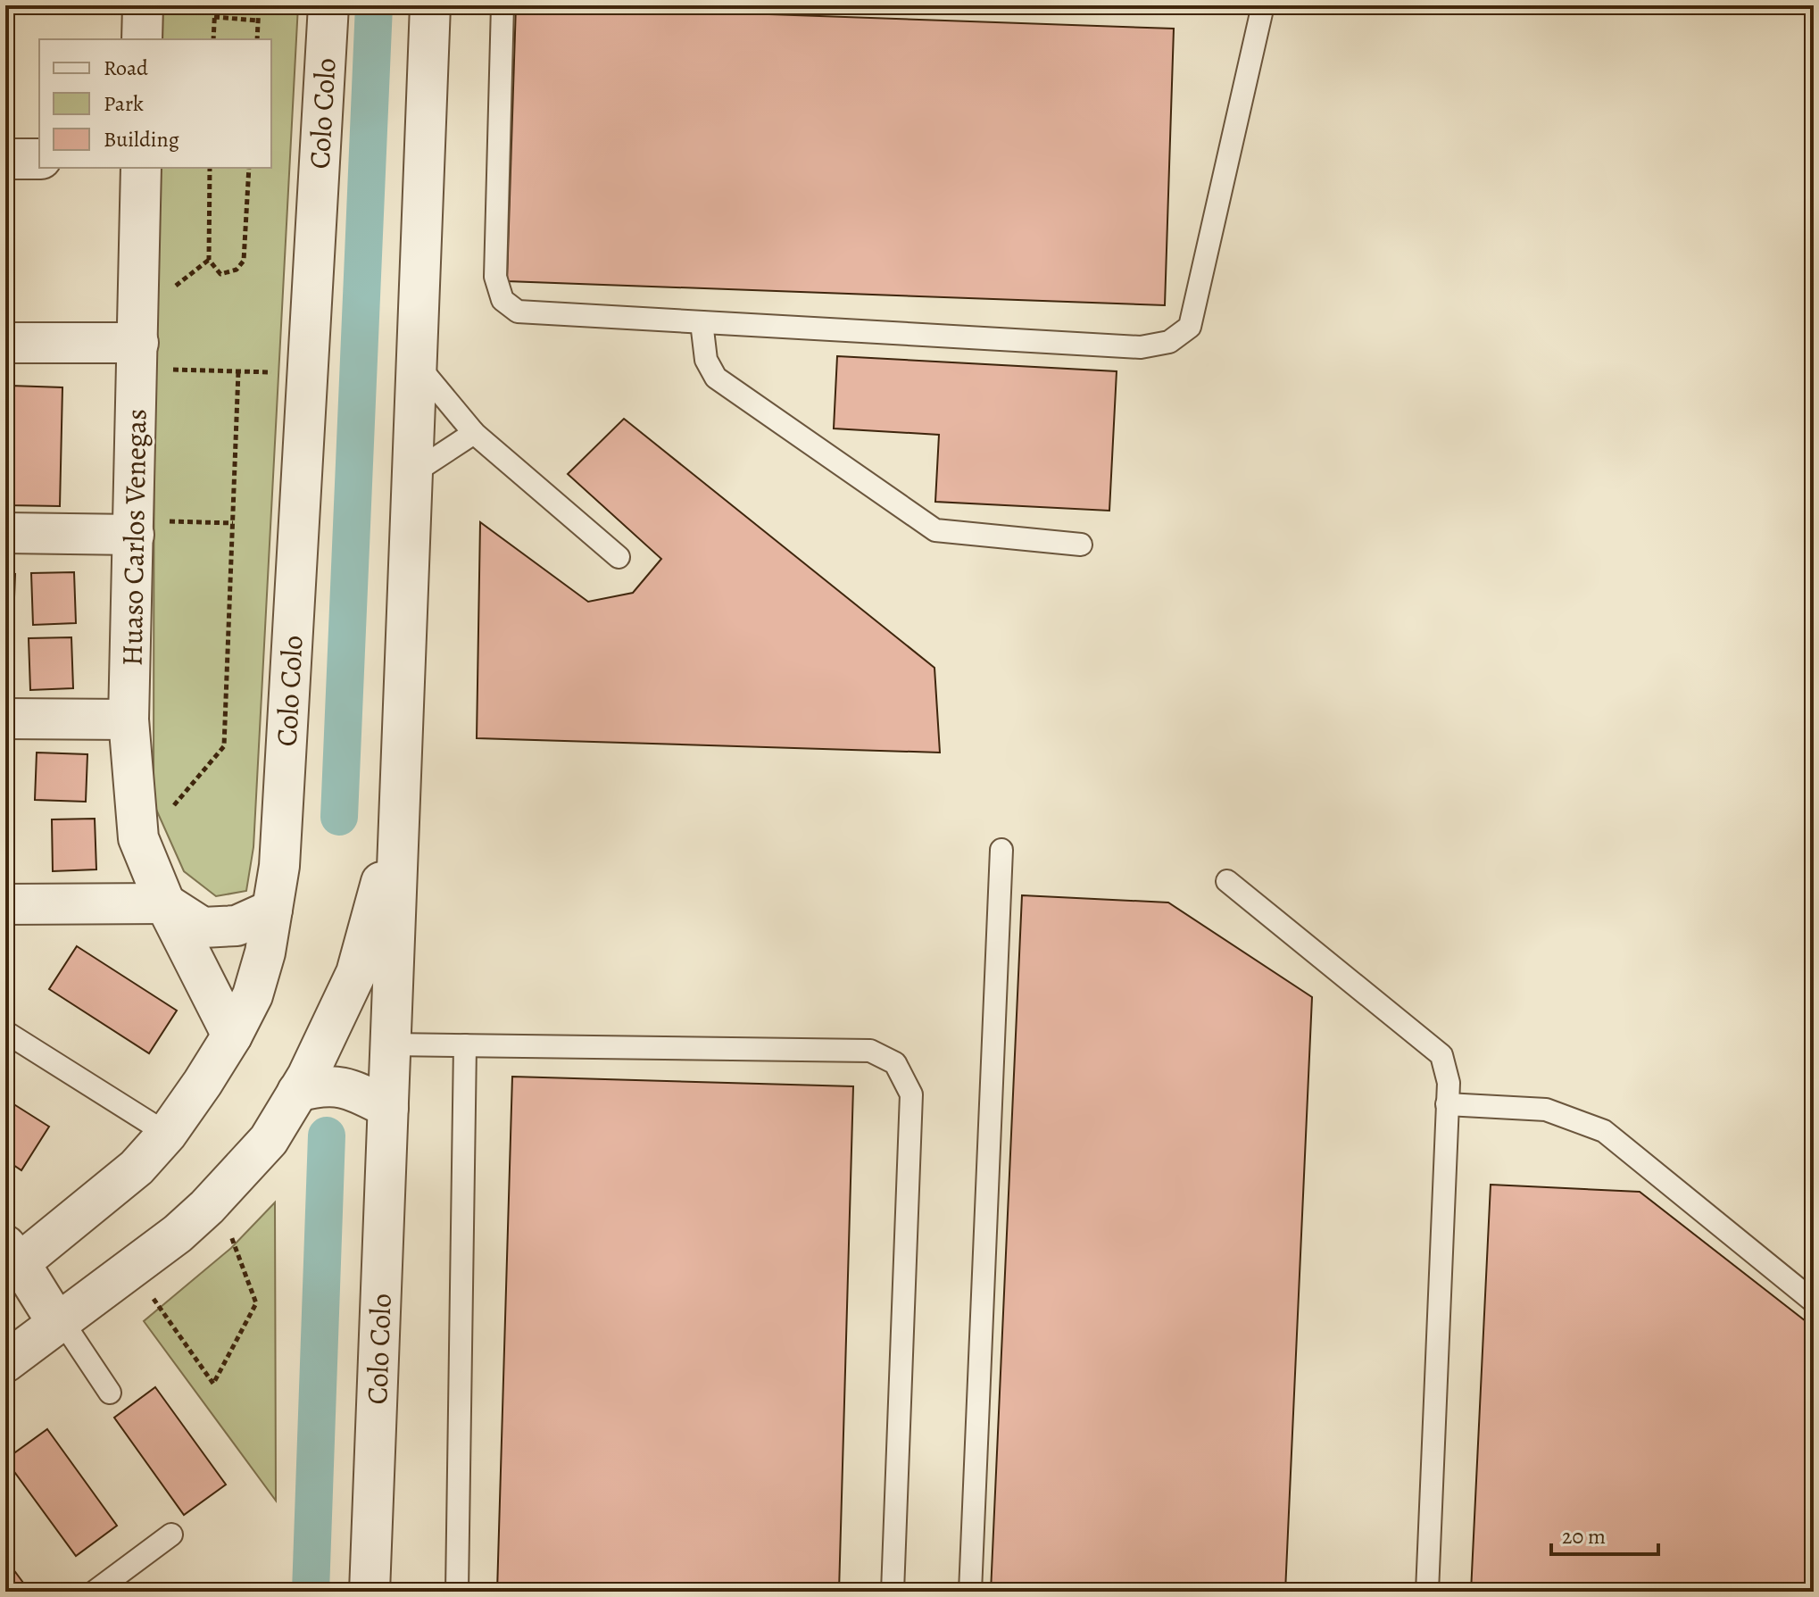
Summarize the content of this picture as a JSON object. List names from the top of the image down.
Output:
{
  "streets": {
    "street": ["Colo Colo", "Huaso Carlos Venegas"]
  },
  "crossings": [
    ["Colo Colo", "Huaso Carlos Venegas"]
  ],
  "legend": ["Road", "Park", "Building"],
  "scale_bar": "20 m"
}
